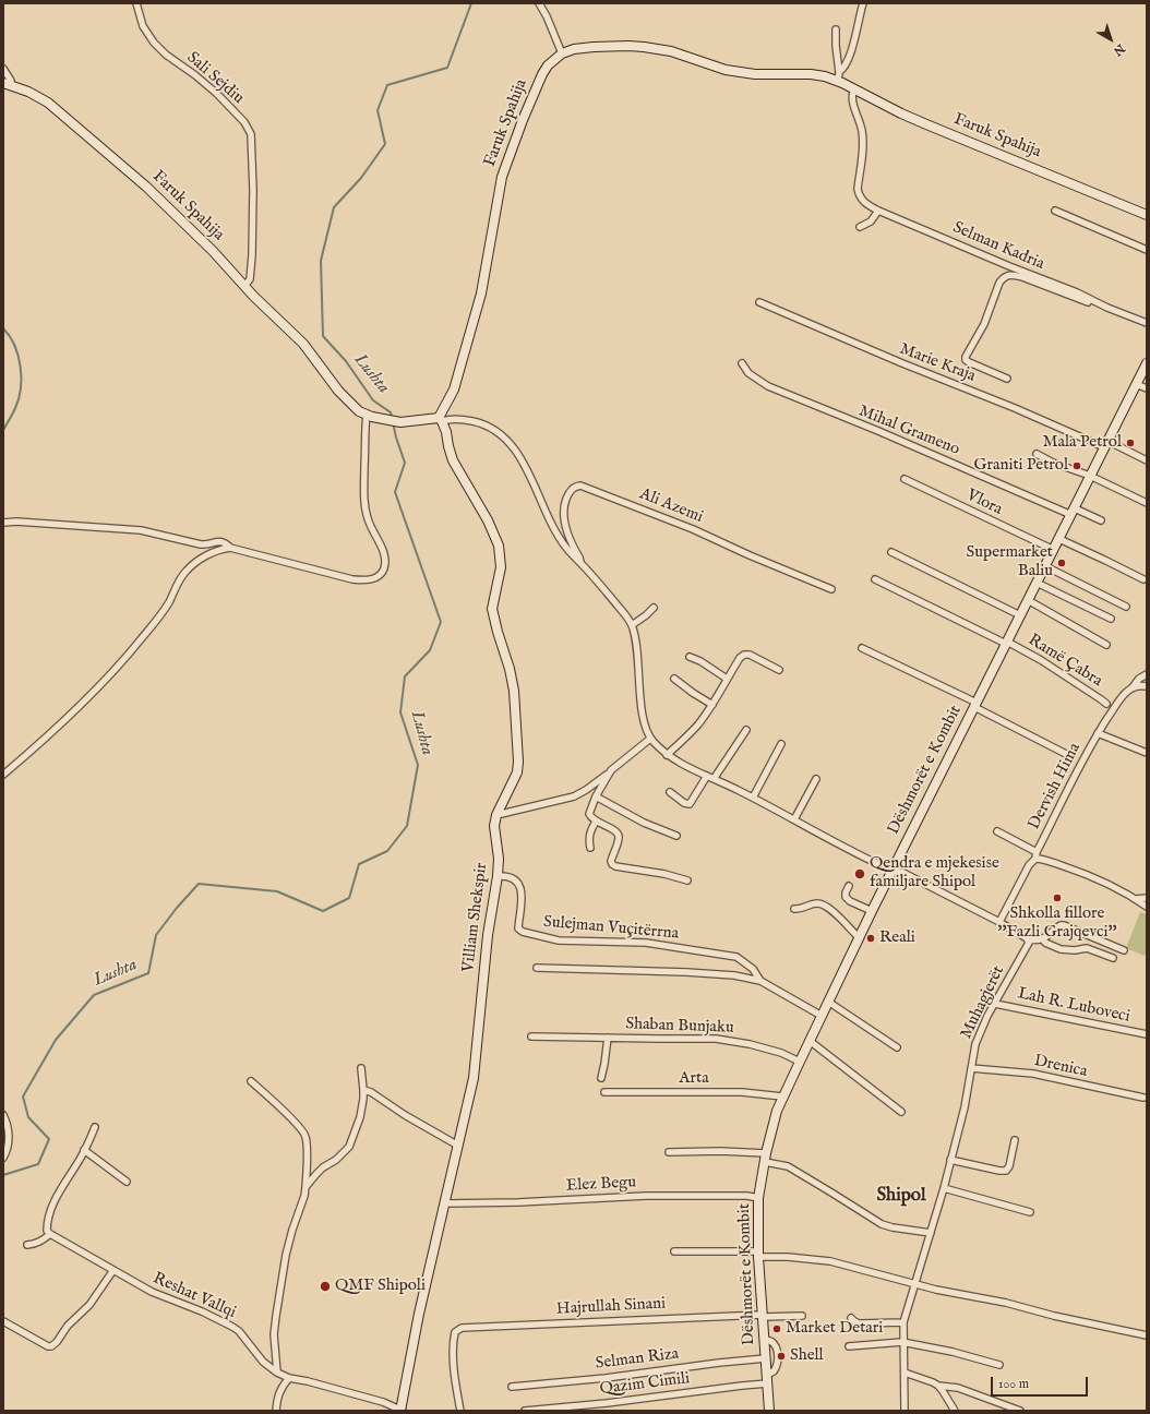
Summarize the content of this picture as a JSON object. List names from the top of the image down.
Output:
{
  "streets": {
    "street": [
      "Sali Sejdiu",
      "Faruk Spahija",
      "Selman Kadria",
      "Marie Kraja",
      "Mihal Grameno",
      "Vlora",
      "Ali Azemi",
      "Ramë Çabra",
      "Dëshmorët e Kombit",
      "Dervish Hima",
      "Villiam Shekspir",
      "Sulejman Vuçitërrna",
      "Muhagjerët",
      "Lah R. Luboveci",
      "Shaban Bunjaku",
      "Drenica",
      "Arta",
      "Elez Begu",
      "Reshat Vallqi",
      "Hajrullah Sinani",
      "Selman Riza",
      "Qazim Cimili"
    ]
  },
  "crossings": [
    ["Sali Sejdiu", "Faruk Spahija"],
    ["Faruk Spahija", "Selman Kadria"],
    ["Faruk Spahija", "Villiam Shekspir"],
    ["Marie Kraja", "Dëshmorët e Kombit"],
    ["Mihal Grameno", "Dëshmorët e Kombit"],
    ["Vlora", "Dëshmorët e Kombit"],
    ["Ramë Çabra", "Dëshmorët e Kombit"],
    ["Dëshmorët e Kombit", "Sulejman Vuçitërrna"],
    ["Dëshmorët e Kombit", "Shaban Bunjaku"],
    ["Dëshmorët e Kombit", "Arta"],
    ["Dëshmorët e Kombit", "Elez Begu"],
    ["Dëshmorët e Kombit", "Hajrullah Sinani"],
    ["Dëshmorët e Kombit", "Selman Riza"],
    ["Dëshmorët e Kombit", "Qazim Cimili"],
    ["Villiam Shekspir", "Sulejman Vuçitërrna"],
    ["Villiam Shekspir", "Elez Begu"],
    ["Villiam Shekspir", "Reshat Vallqi"],
    ["Muhagjerët", "Lah R. Luboveci"],
    ["Muhagjerët", "Drenica"]
  ],
  "districts": ["Shipol"],
  "water": ["Lushta"],
  "places": [
    "Mala Petrol",
    "Graniti Petrol",
    "Supermarket Baliu",
    "Qendra e mjekesise familjare Shipol",
    "Shkolla fillore ''Fazli Grajqevci''",
    "Reali",
    "QMF Shipoli",
    "Market Detari",
    "Shell"
  ],
  "scale_bar": "100 m",
  "north": "bottom right"
}
